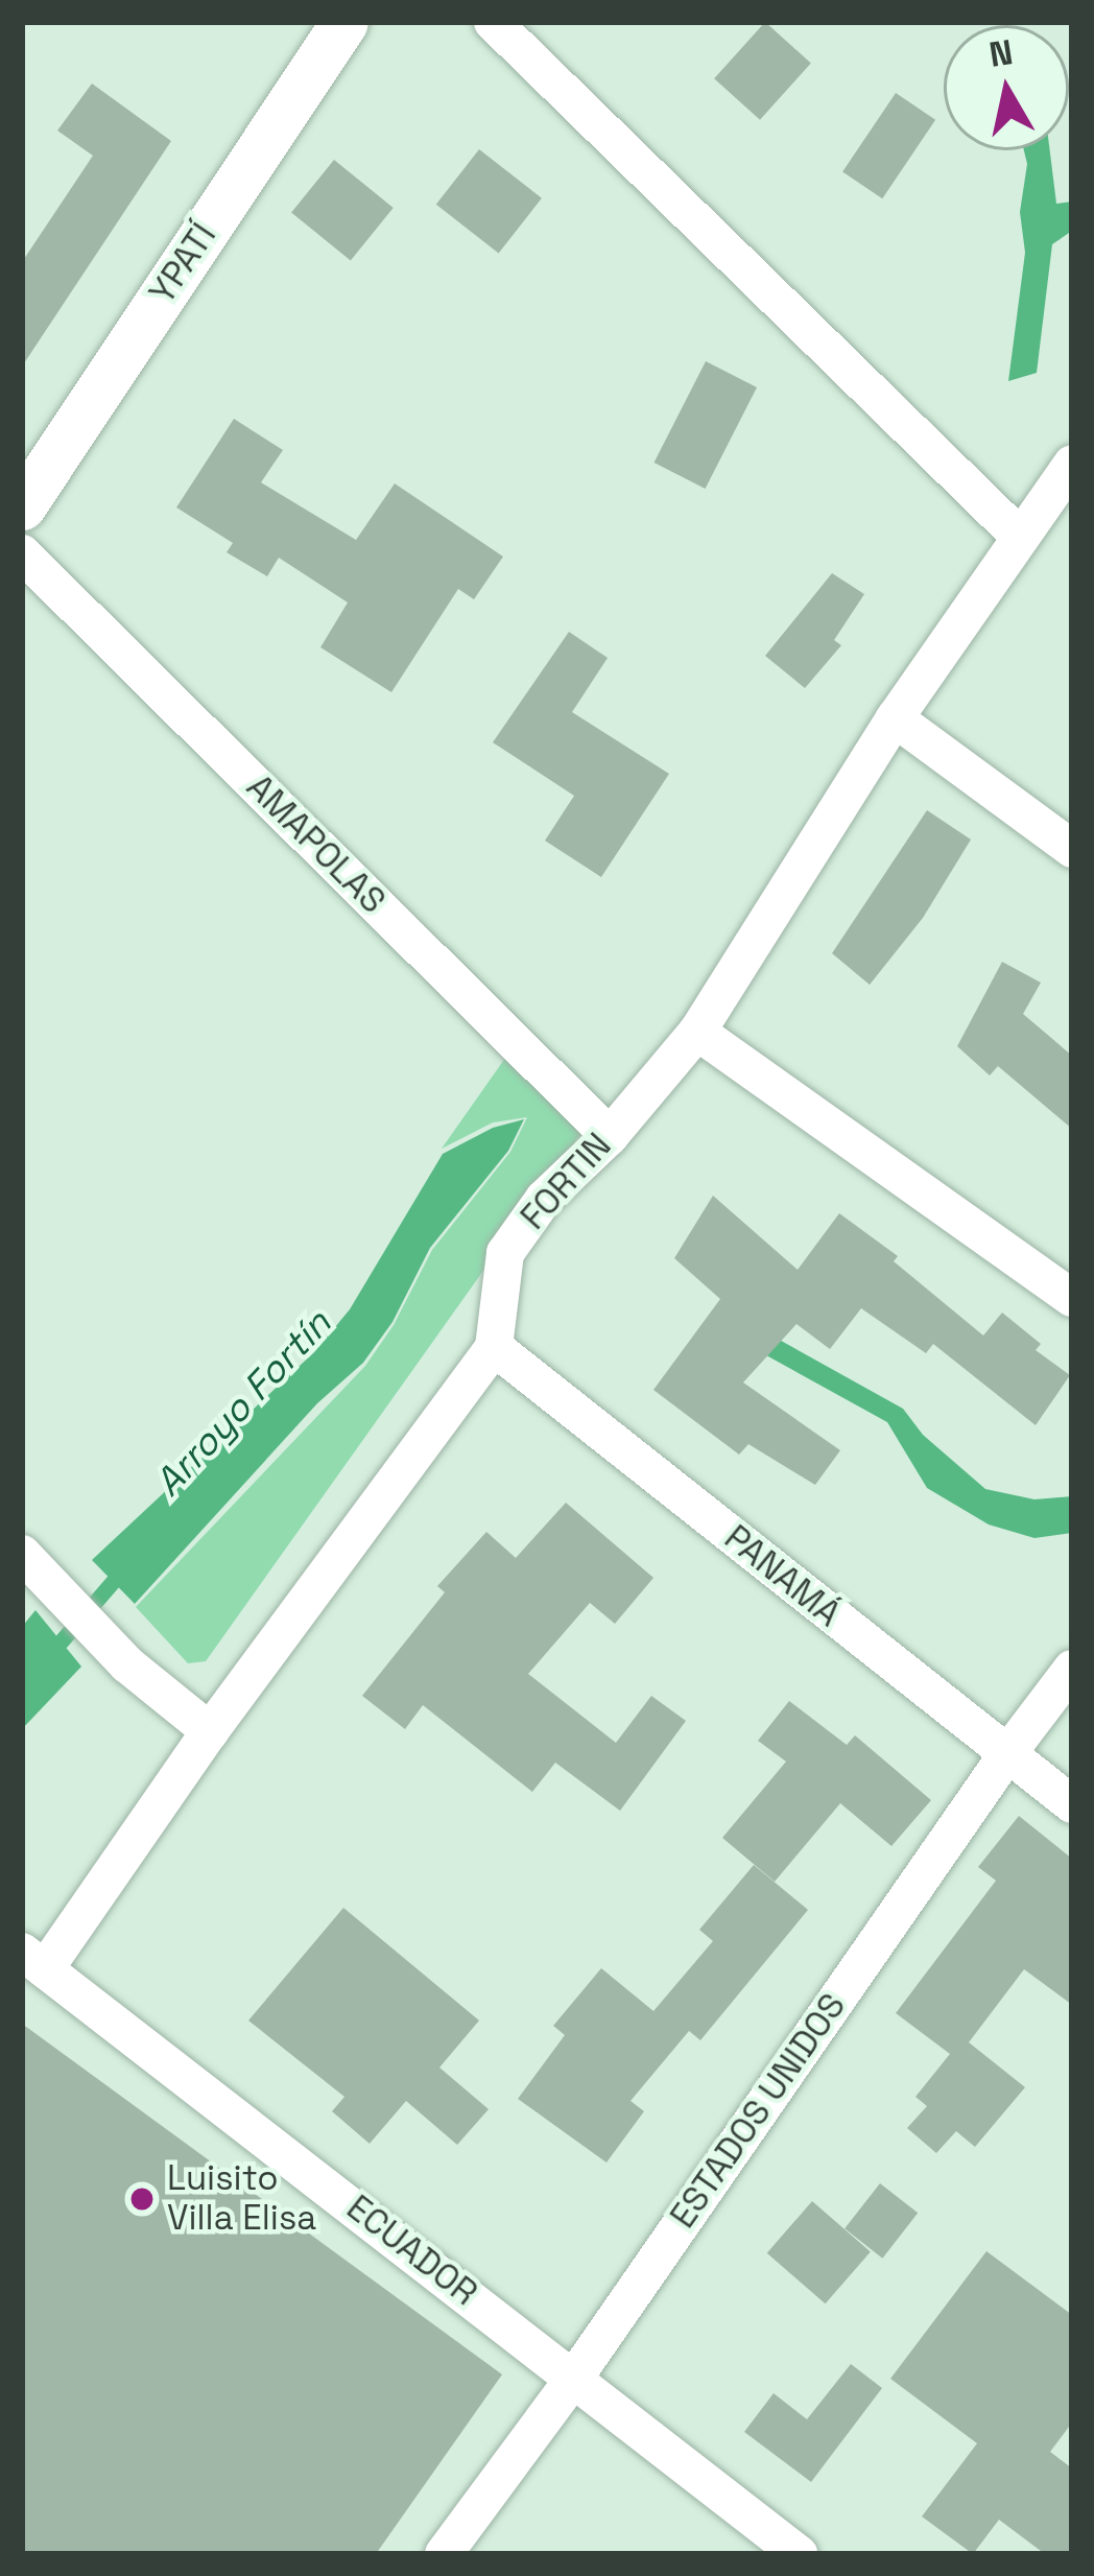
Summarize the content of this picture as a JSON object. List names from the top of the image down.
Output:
{
  "streets": {
    "street": [
      "YPATÍ",
      "AMAPOLAS",
      "FORTIN",
      "PANAMÁ",
      "ESTADOS UNIDOS",
      "ECUADOR"
    ]
  },
  "crossings": [
    ["AMAPOLAS", "FORTIN"],
    ["FORTIN", "PANAMÁ"],
    ["FORTIN", "ECUADOR"],
    ["PANAMÁ", "ESTADOS UNIDOS"],
    ["ESTADOS UNIDOS", "ECUADOR"]
  ],
  "water": ["Arroyo Fortín"],
  "places": ["Luisito Villa Elisa"],
  "north": "top"
}
